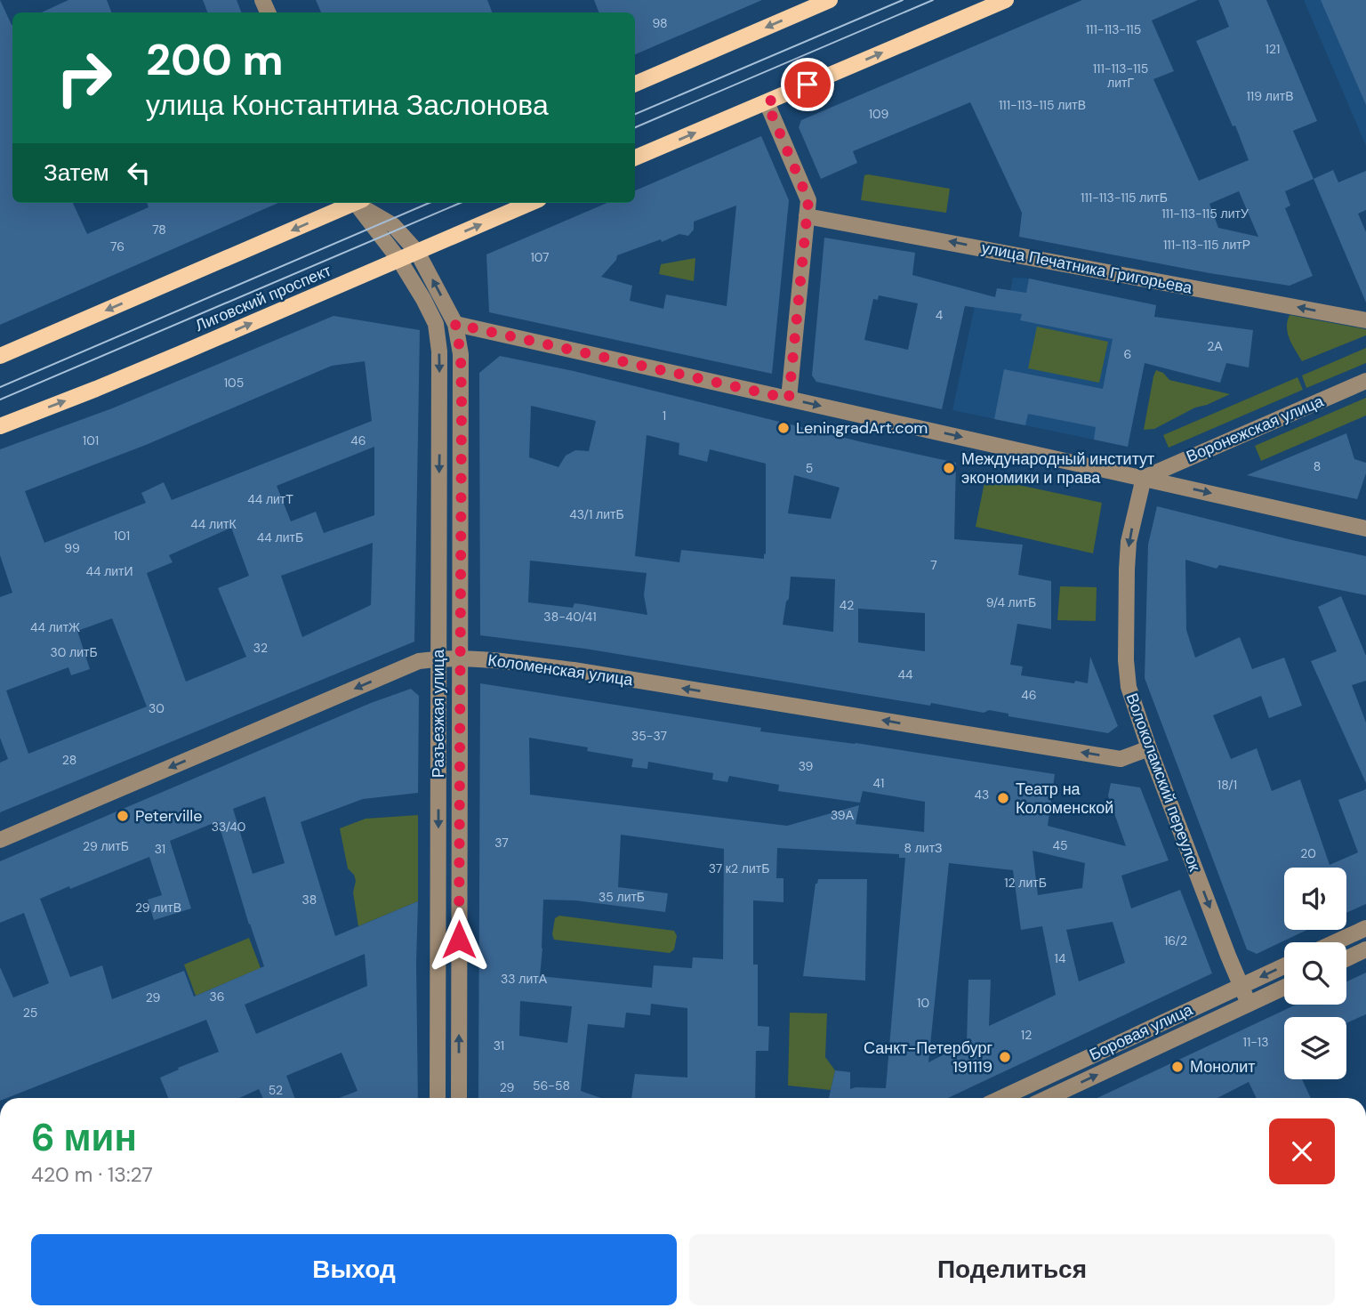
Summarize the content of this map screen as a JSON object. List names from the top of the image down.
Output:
{
  "streets": {
    "main road": ["Лиговский проспект"],
    "street": [
      "улица Печатника Григорьева",
      "Воронежская улица",
      "Коломенская улица",
      "Разъезжая улица",
      "Волоколамский переулок",
      "Боровая улица"
    ]
  },
  "crossings": [
    ["Лиговский проспект", "Разъезжая улица"],
    ["Воронежская улица", "Волоколамский переулок"],
    ["Коломенская улица", "Разъезжая улица"],
    ["Коломенская улица", "Волоколамский переулок"],
    ["Волоколамский переулок", "Боровая улица"]
  ],
  "one_way": ["улица Печатника Григорьева", "Коломенская улица", "Волоколамский переулок"],
  "places": [
    "LeningradArt.com",
    "Международный институт экономики и права",
    "Театр на Коломенской",
    "Peterville",
    "Санкт-Петербург 191119",
    "Монолит"
  ],
  "house_numbers": [
    "98",
    "111-113-115",
    "121",
    "111-113-115 литГ",
    "119 литВ",
    "111-113-115 литВ",
    "109",
    "111-113-115 литБ",
    "111-113-115 литУ",
    "78",
    "111-113-115 литР",
    "76",
    "107",
    "4",
    "2А",
    "6",
    "105",
    "1",
    "101",
    "46",
    "8",
    "5",
    "44 литТ",
    "43/1 литБ",
    "44 литК",
    "101",
    "44 литБ",
    "99",
    "7",
    "44 литИ",
    "9/4 литБ",
    "42",
    "38-40/41",
    "44 литЖ",
    "32",
    "30 литБ",
    "44",
    "46",
    "30",
    "35-37",
    "28",
    "39",
    "41",
    "18/1",
    "43",
    "39А",
    "33/40",
    "37",
    "45",
    "29 литБ",
    "8 литЗ",
    "31",
    "20",
    "37 к2 литБ",
    "12 литБ",
    "35 литБ",
    "38",
    "29 литВ",
    "16/2",
    "14",
    "33 литА",
    "36",
    "29",
    "10",
    "25",
    "12",
    "11-13",
    "31",
    "56-58",
    "29",
    "52"
  ],
  "page": {
    "turn": ["200 m", "улица Константина Заслонова"],
    "then": "Затем",
    "heading": ["6 мин", "420 m · 13:27"],
    "buttons": ["Выход", "Поделиться"]
  }
}
